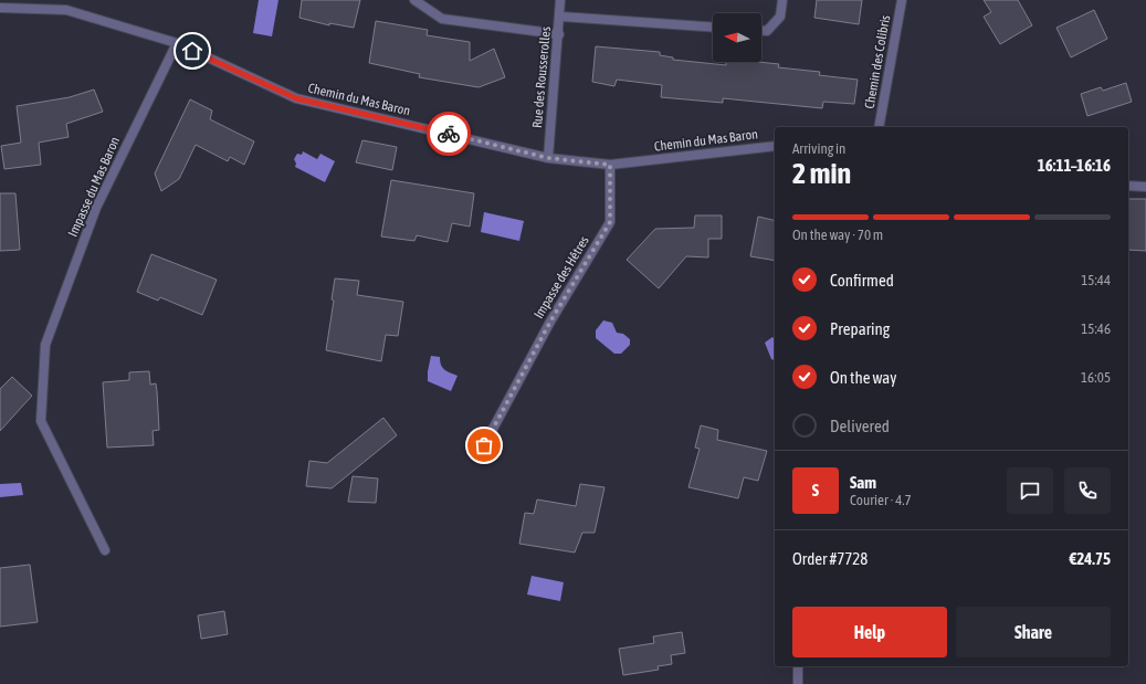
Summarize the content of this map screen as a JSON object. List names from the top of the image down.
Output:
{
  "streets": {
    "street": [
      "Chemin des Colibris",
      "Rue des Rousserolles",
      "Chemin du Mas Baron",
      "Impasse du Mas Baron",
      "Impasse des Hêtres"
    ]
  },
  "crossings": [
    ["Rue des Rousserolles", "Chemin du Mas Baron"],
    ["Chemin du Mas Baron", "Impasse du Mas Baron"],
    ["Chemin du Mas Baron", "Impasse des Hêtres"]
  ],
  "north": "left",
  "page": {
    "heading": ["2 min", "Arriving in", "16:11–16:16"],
    "panel": [
      "Sam",
      "Courier · 4.7",
      "Order #7728",
      "€24.75"
    ],
    "bar": "On the way · 70 m",
    "list": [
      ["Confirmed", "15:44"],
      ["Preparing", "15:46"],
      ["On the way", "16:05"],
      "Delivered"
    ],
    "round": "S",
    "buttons": ["Help", "Share"]
  }
}
